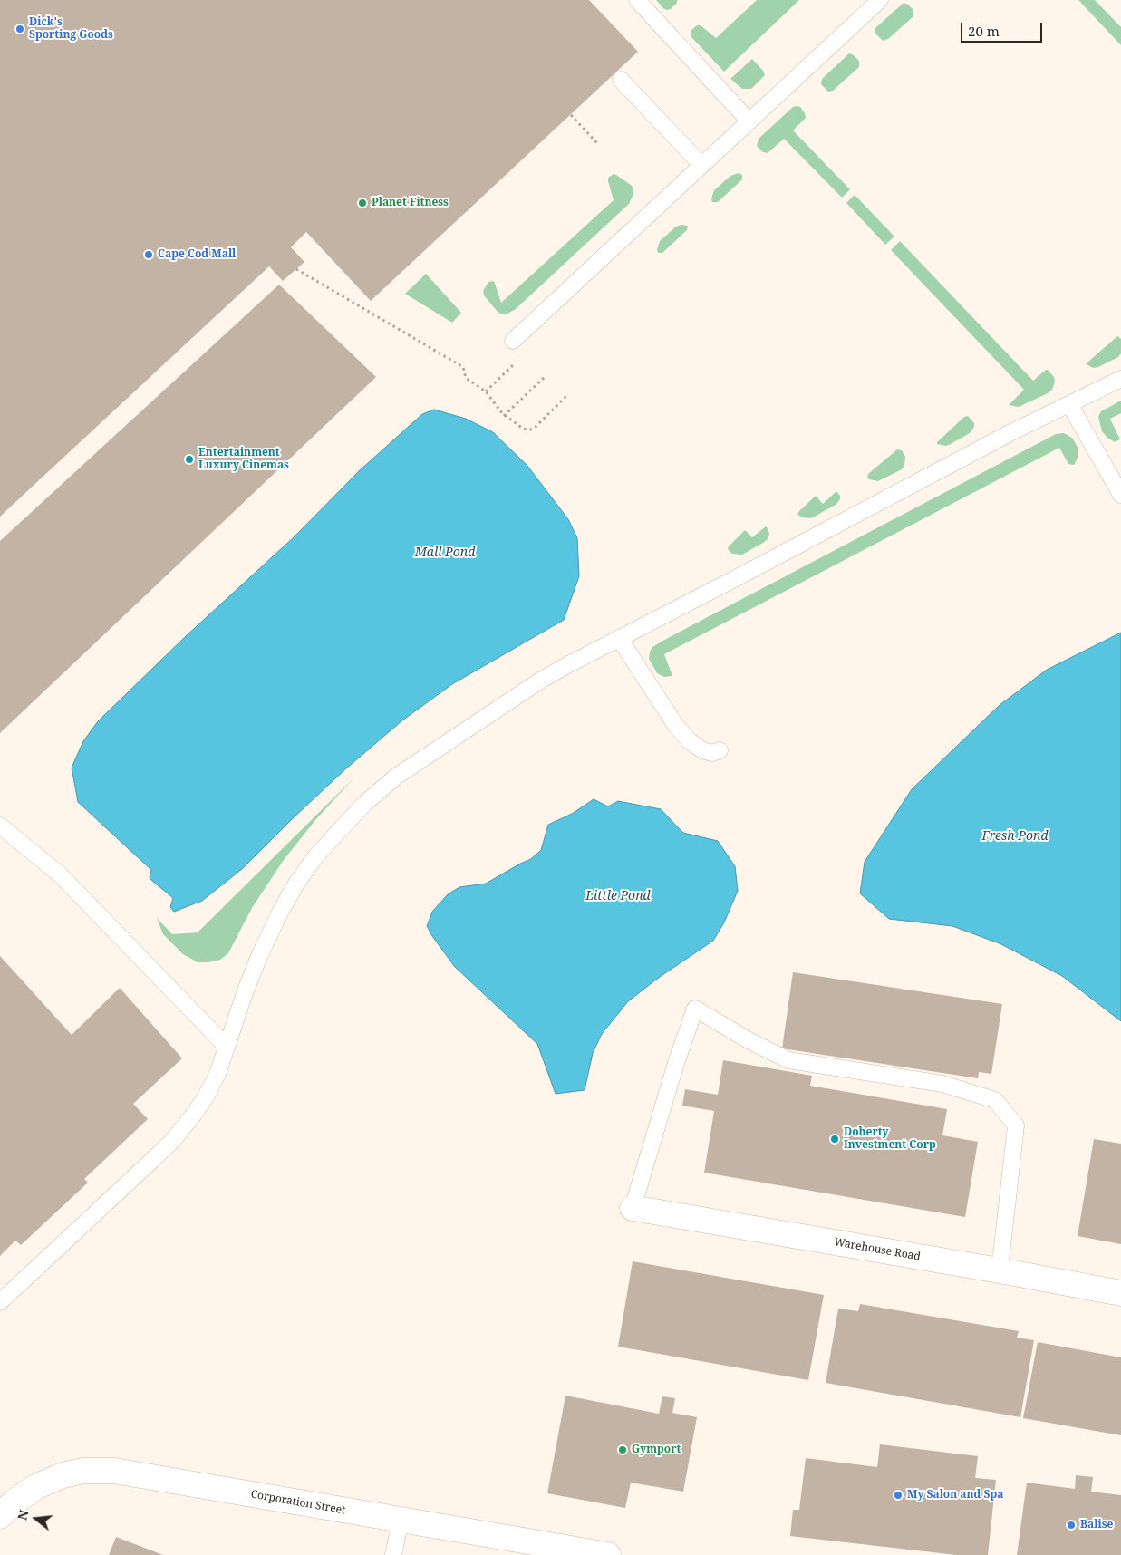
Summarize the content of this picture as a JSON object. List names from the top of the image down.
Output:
{
  "streets": {
    "street": ["Warehouse Road", "Corporation Street"]
  },
  "water": ["Mall Pond", "Fresh Pond", "Little Pond"],
  "places": [
    "Dick's Sporting Goods",
    "Planet Fitness",
    "Cape Cod Mall",
    "Entertainment Luxury Cinemas",
    "Doherty Investment Corp",
    "Gymport",
    "My Salon and Spa",
    "Balise"
  ],
  "scale_bar": "20 m",
  "north": "left"
}
